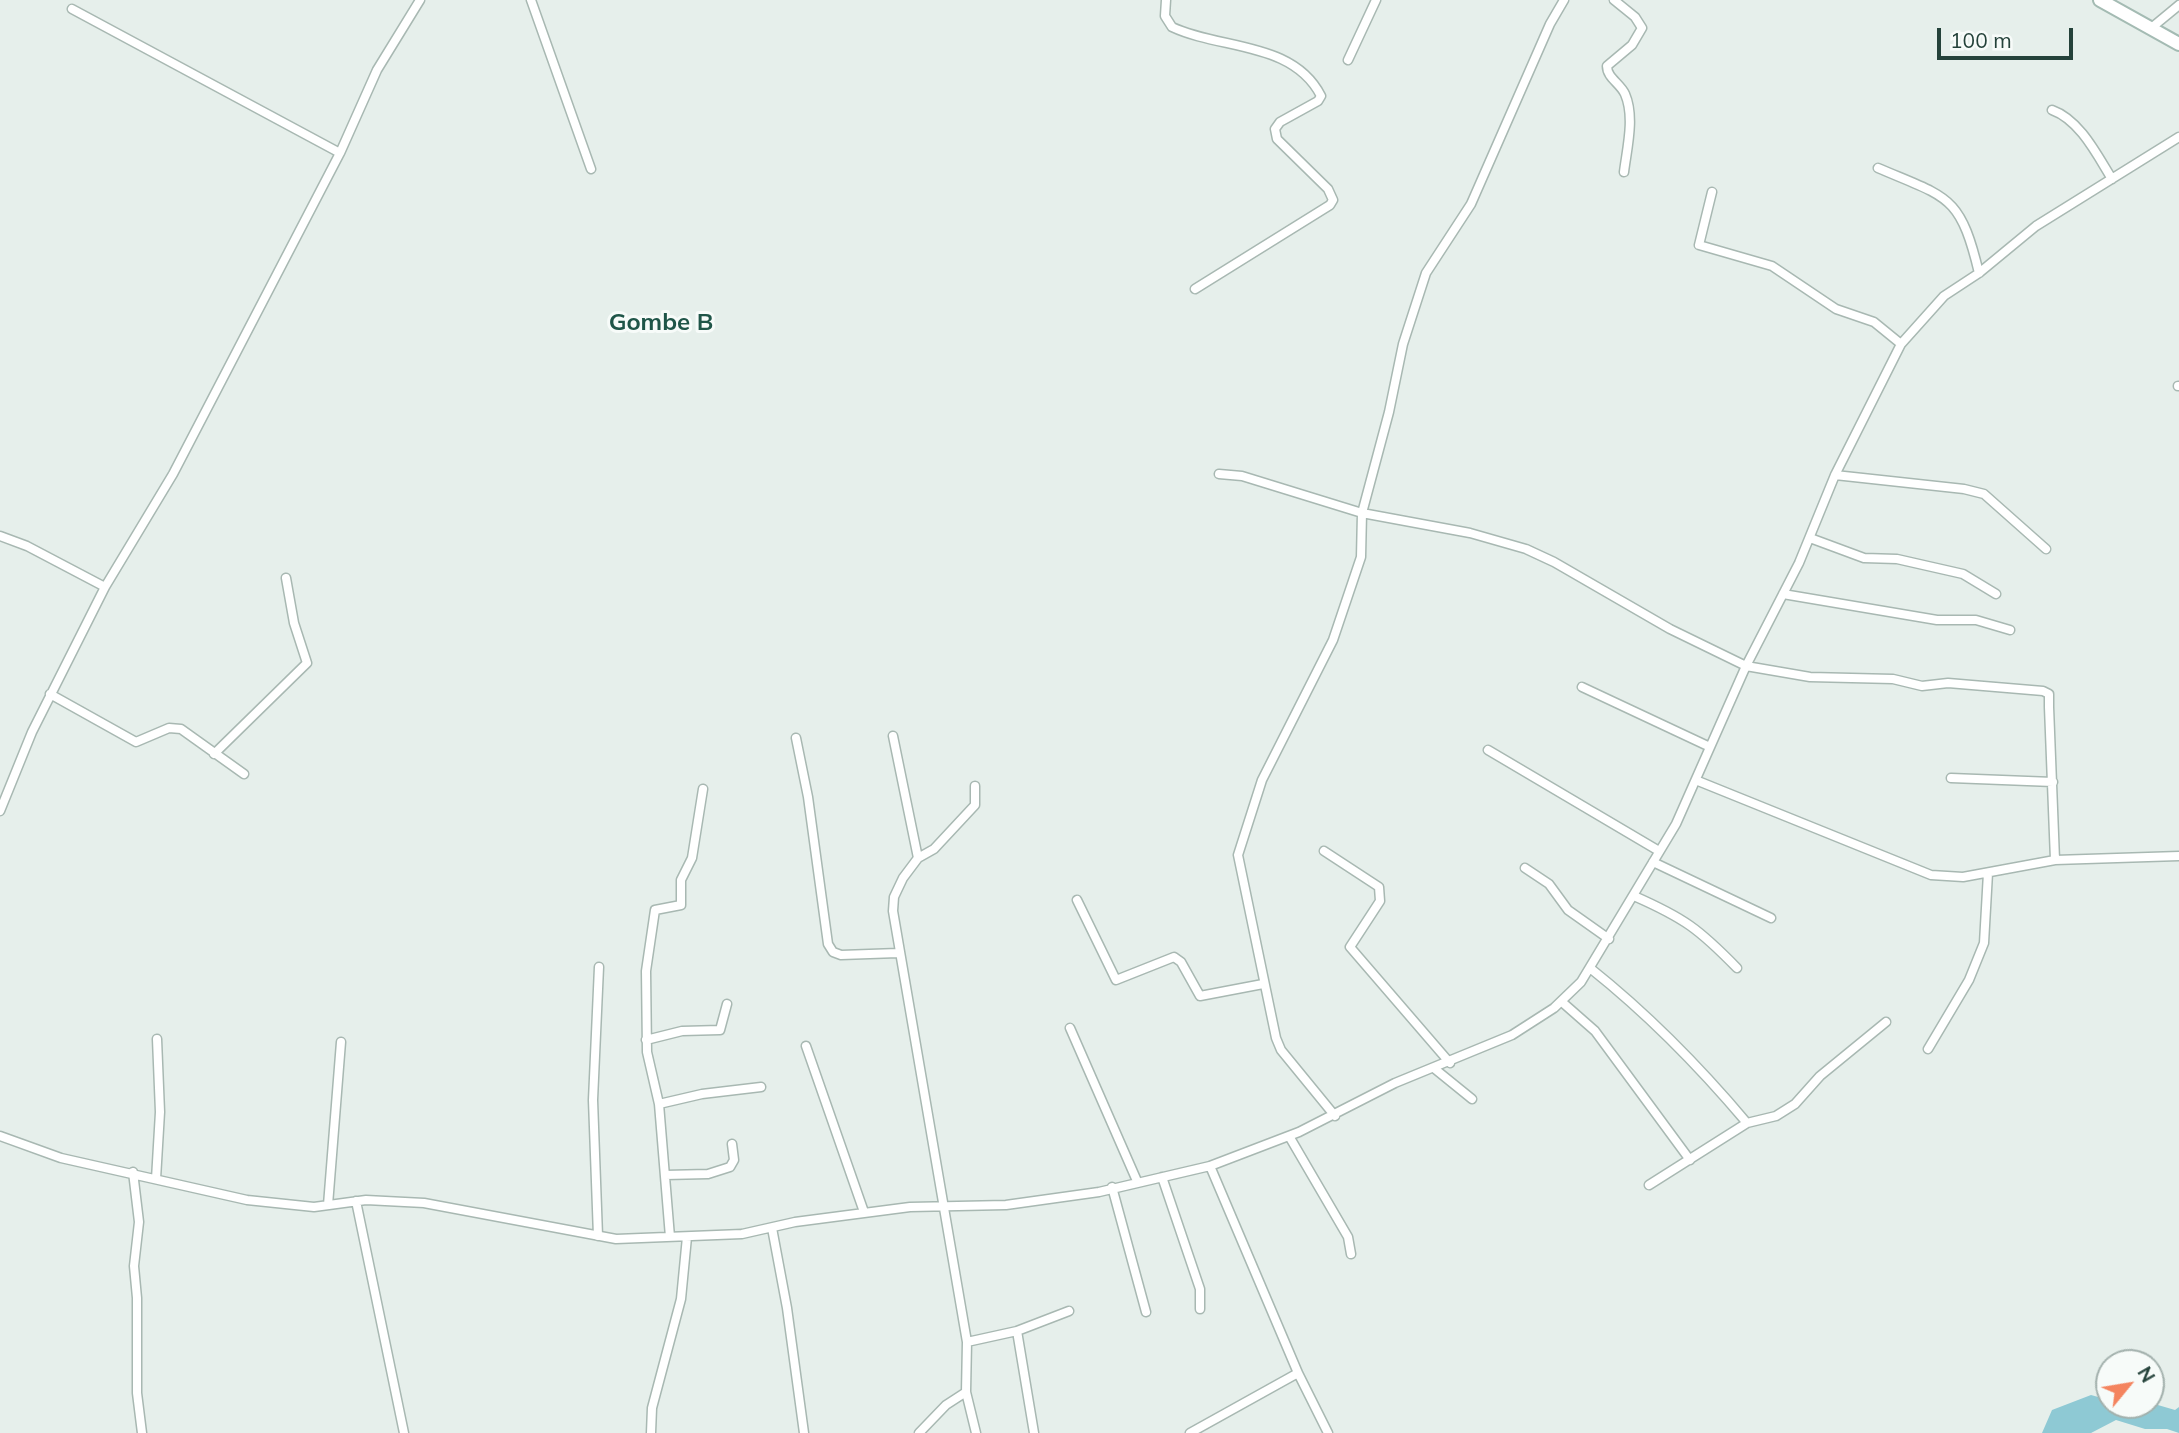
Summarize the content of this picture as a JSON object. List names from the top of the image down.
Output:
{
  "districts": ["Gombe B"],
  "scale_bar": "100 m",
  "north": "top right"
}
